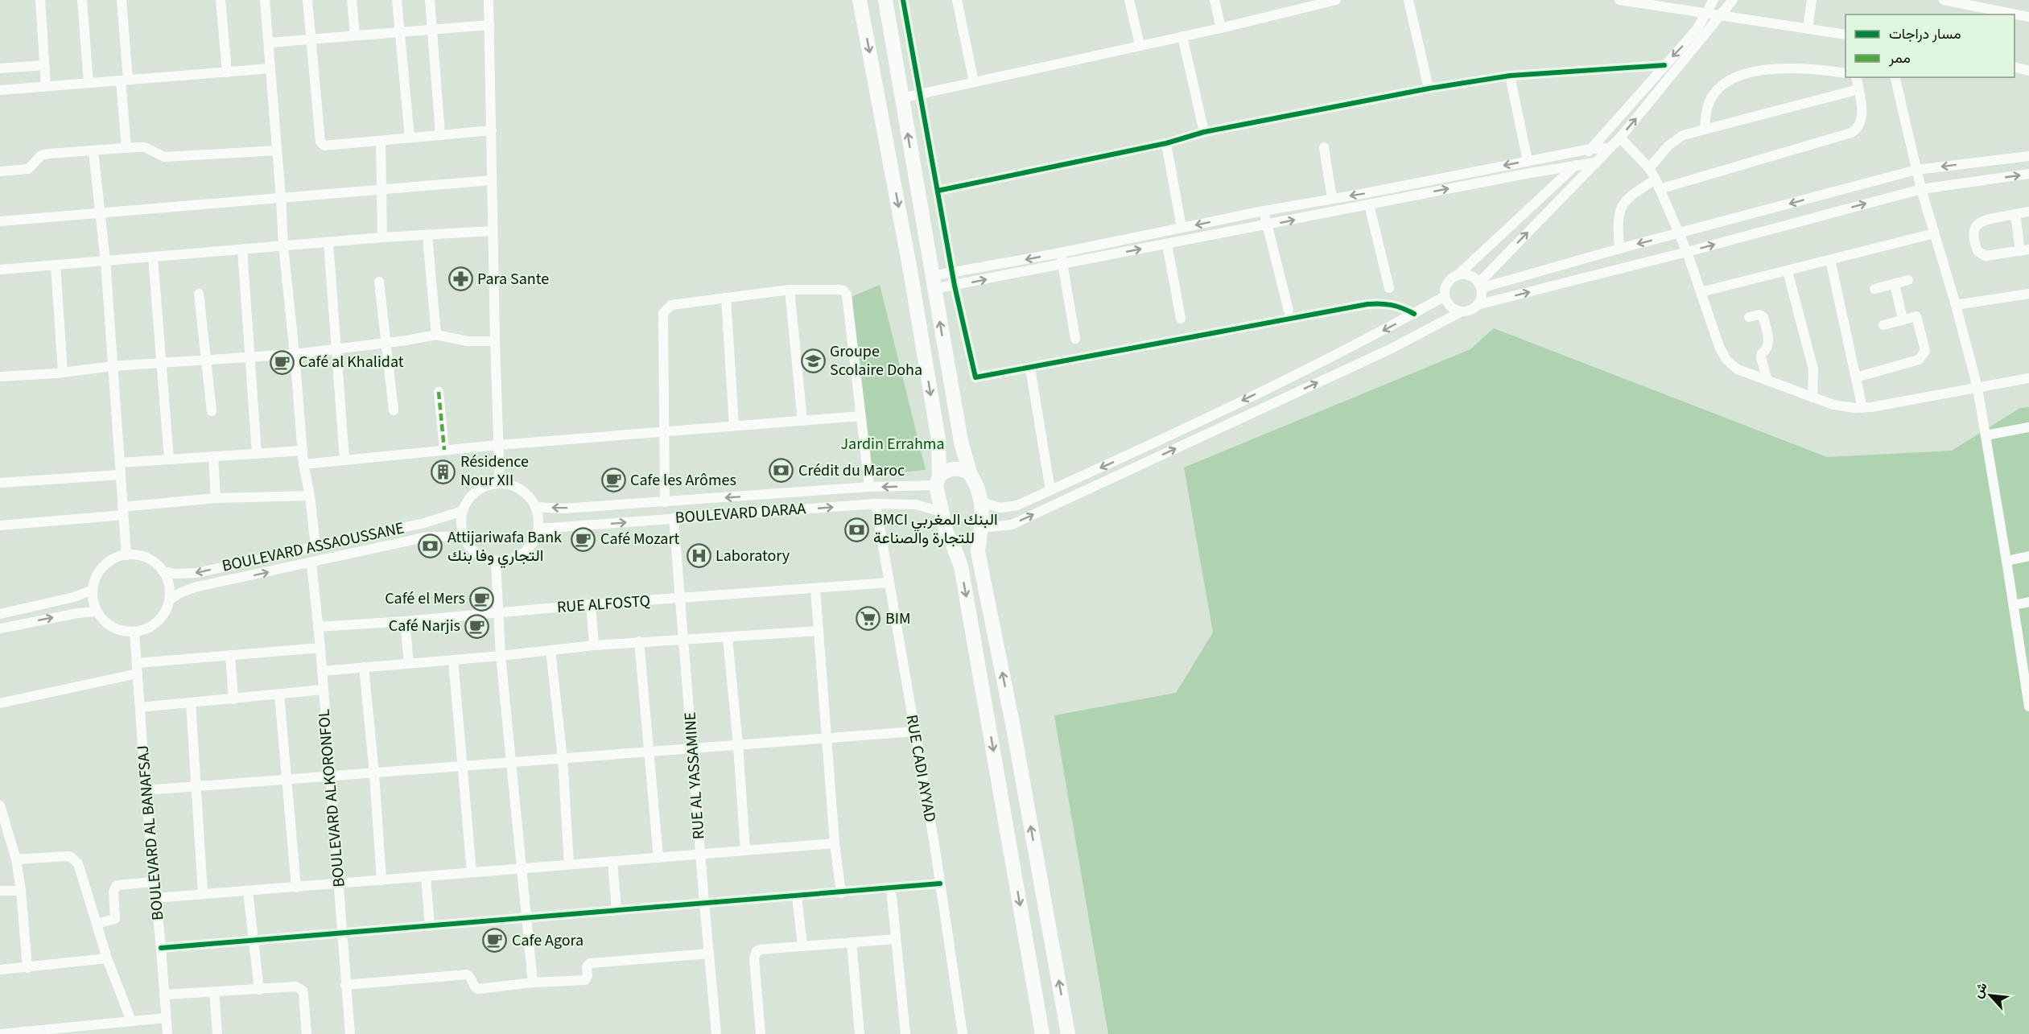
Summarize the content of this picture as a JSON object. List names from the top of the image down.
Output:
{
  "streets": {
    "street": [
      "BOULEVARD DARAA",
      "BOULEVARD ASSAOUSSANE",
      "RUE ALFOSTQ",
      "RUE CADI AYYAD",
      "RUE AL YASSAMINE",
      "BOULEVARD ALKORONFOL",
      "BOULEVARD AL BANAFSAJ"
    ]
  },
  "crossings": [
    ["BOULEVARD DARAA", "BOULEVARD ASSAOUSSANE"],
    ["BOULEVARD DARAA", "RUE CADI AYYAD"],
    ["BOULEVARD DARAA", "RUE AL YASSAMINE"],
    ["BOULEVARD ASSAOUSSANE", "BOULEVARD ALKORONFOL"],
    ["BOULEVARD ASSAOUSSANE", "BOULEVARD AL BANAFSAJ"],
    ["RUE ALFOSTQ", "RUE CADI AYYAD"],
    ["RUE ALFOSTQ", "RUE AL YASSAMINE"],
    ["RUE ALFOSTQ", "BOULEVARD ALKORONFOL"]
  ],
  "parks": ["Jardin Errahma"],
  "places": {
    "pharmacy": ["Para Sante"],
    "school or university": ["Groupe Scolaire Doha"],
    "cafe": [
      "Café al Khalidat",
      "Cafe les Arômes",
      "Café Mozart",
      "Café el Mers",
      "Café Narjis",
      "Cafe Agora"
    ],
    "bank": ["Crédit du Maroc", "BMCI البنك المغربي للتجارة والصناعة", "Attijariwafa Bank التجاري وفا بنك"],
    "building": ["Résidence Nour XII"],
    "hospital": ["Laboratory"],
    "supermarket": ["BIM"]
  },
  "legend": ["مسار دراجات", "ممر"],
  "north": "top left"
}
